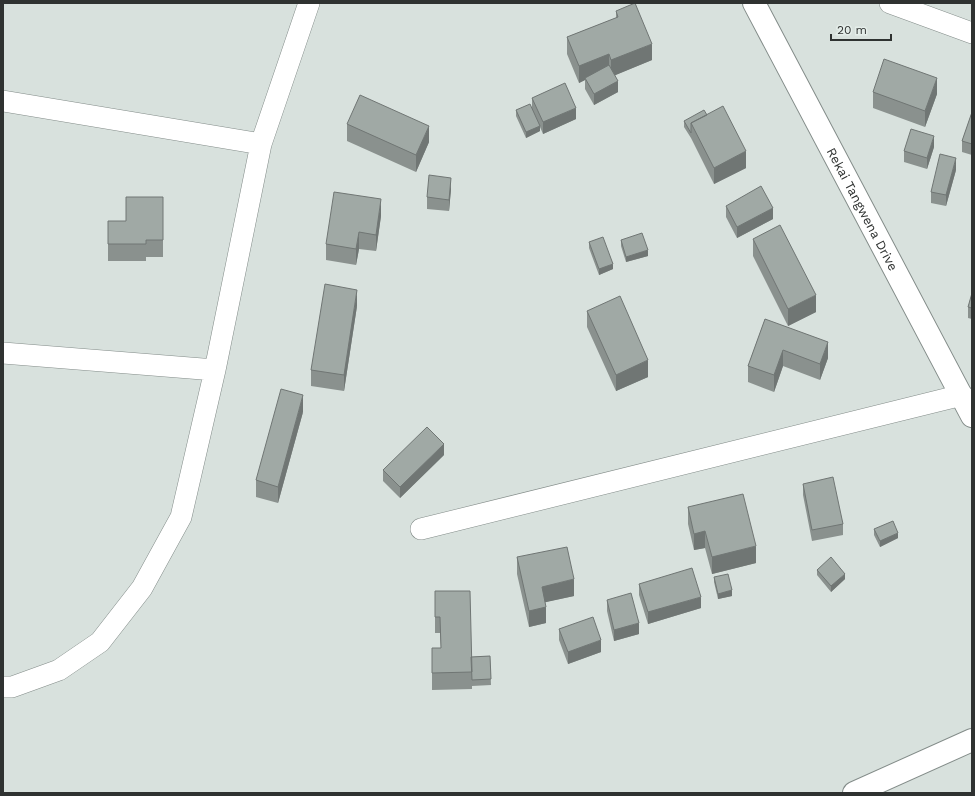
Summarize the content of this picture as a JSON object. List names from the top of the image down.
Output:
{
  "streets": {
    "main road": ["Rekai Tangwena Drive"]
  },
  "scale_bar": "20 m"
}
